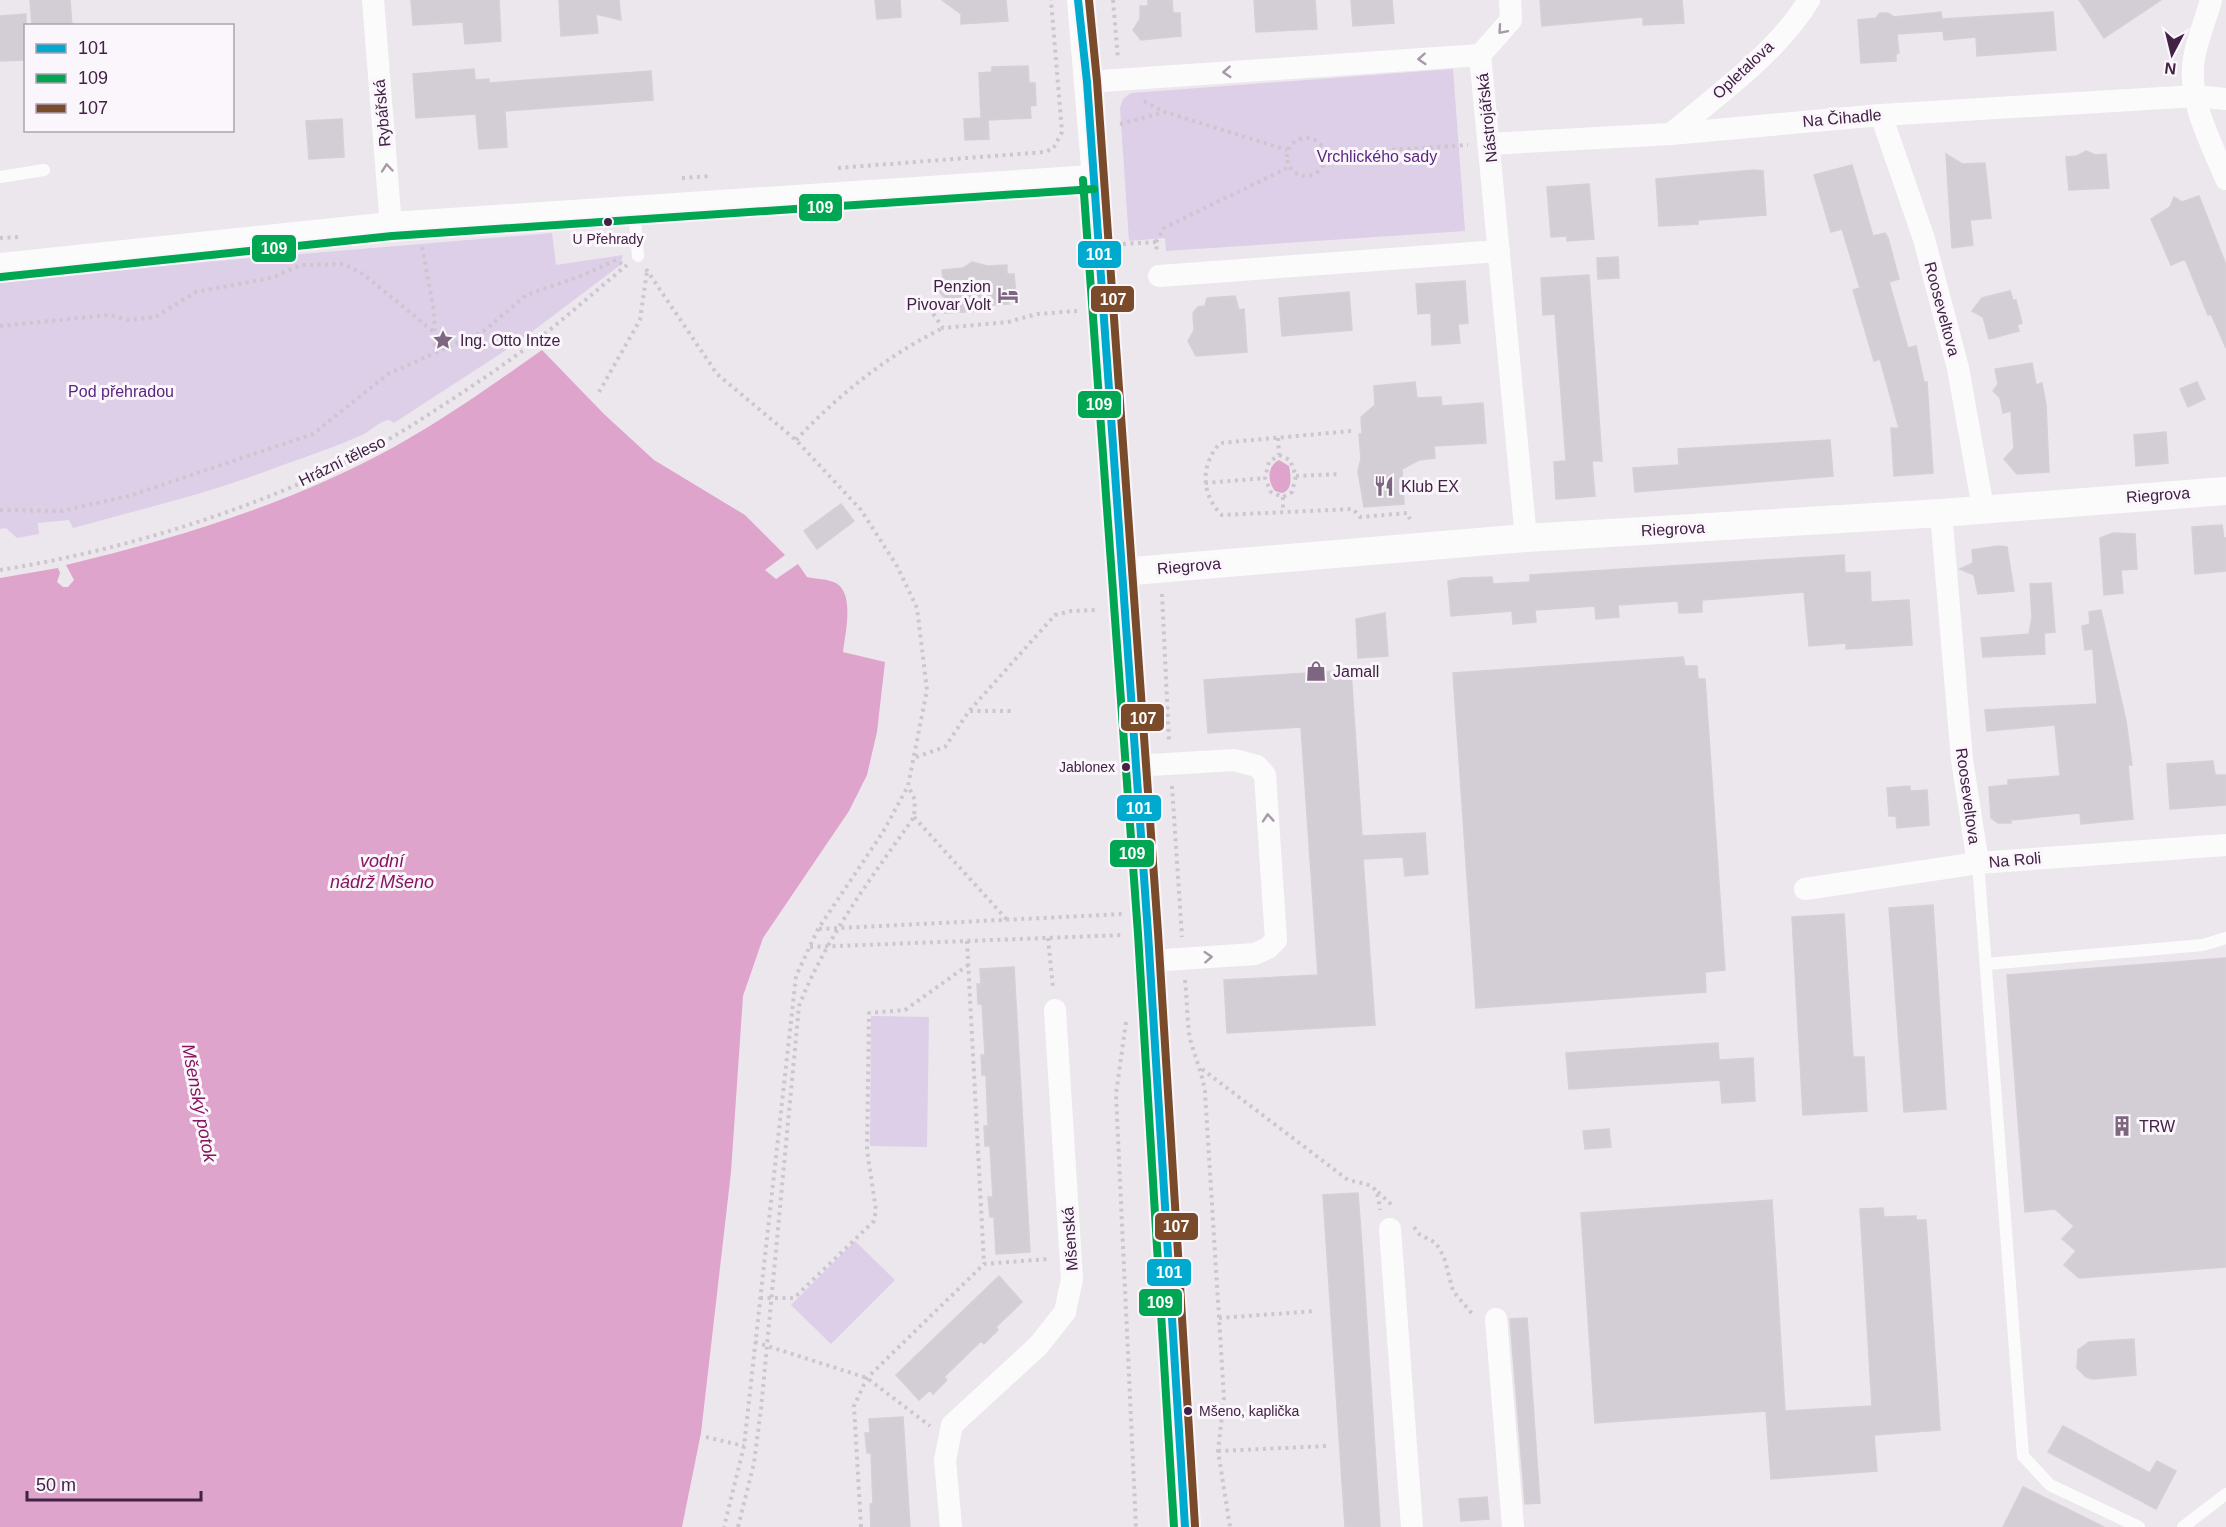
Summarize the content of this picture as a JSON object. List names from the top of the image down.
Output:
{
  "streets": {
    "street": [
      "Opletalova",
      "Rybářská",
      "Nástrojářská",
      "Na Čihadle",
      "Rooseveltova",
      "Riegrova",
      "Na Roli",
      "Mšenská"
    ],
    "path": ["Hrázní těleso"]
  },
  "crossings": [
    ["Opletalova", "Na Čihadle"],
    ["Nástrojářská", "Na Čihadle"],
    ["Nástrojářská", "Riegrova"],
    ["Na Čihadle", "Rooseveltova"],
    ["Rooseveltova", "Riegrova"],
    ["Rooseveltova", "Na Roli"]
  ],
  "one_way": ["Rybářská"],
  "water": ["vodní nádrž Mšeno", "Mšenský potok"],
  "parks": ["Vrchlického sady", "Pod přehradou"],
  "places": {
    "other": ["U Přehrady", "Jablonex", "Mšeno, kaplička"],
    "hotel": ["Penzion Pivovar Volt"],
    "place": ["Ing. Otto Intze"],
    "restaurant": ["Klub EX"],
    "shop": ["Jamall"],
    "building": ["TRW"]
  },
  "lines": ["transit line 101", "transit line 107", "transit line 109"],
  "legend": ["101", "109", "107"],
  "scale_bar": "50 m",
  "north": "bottom"
}
